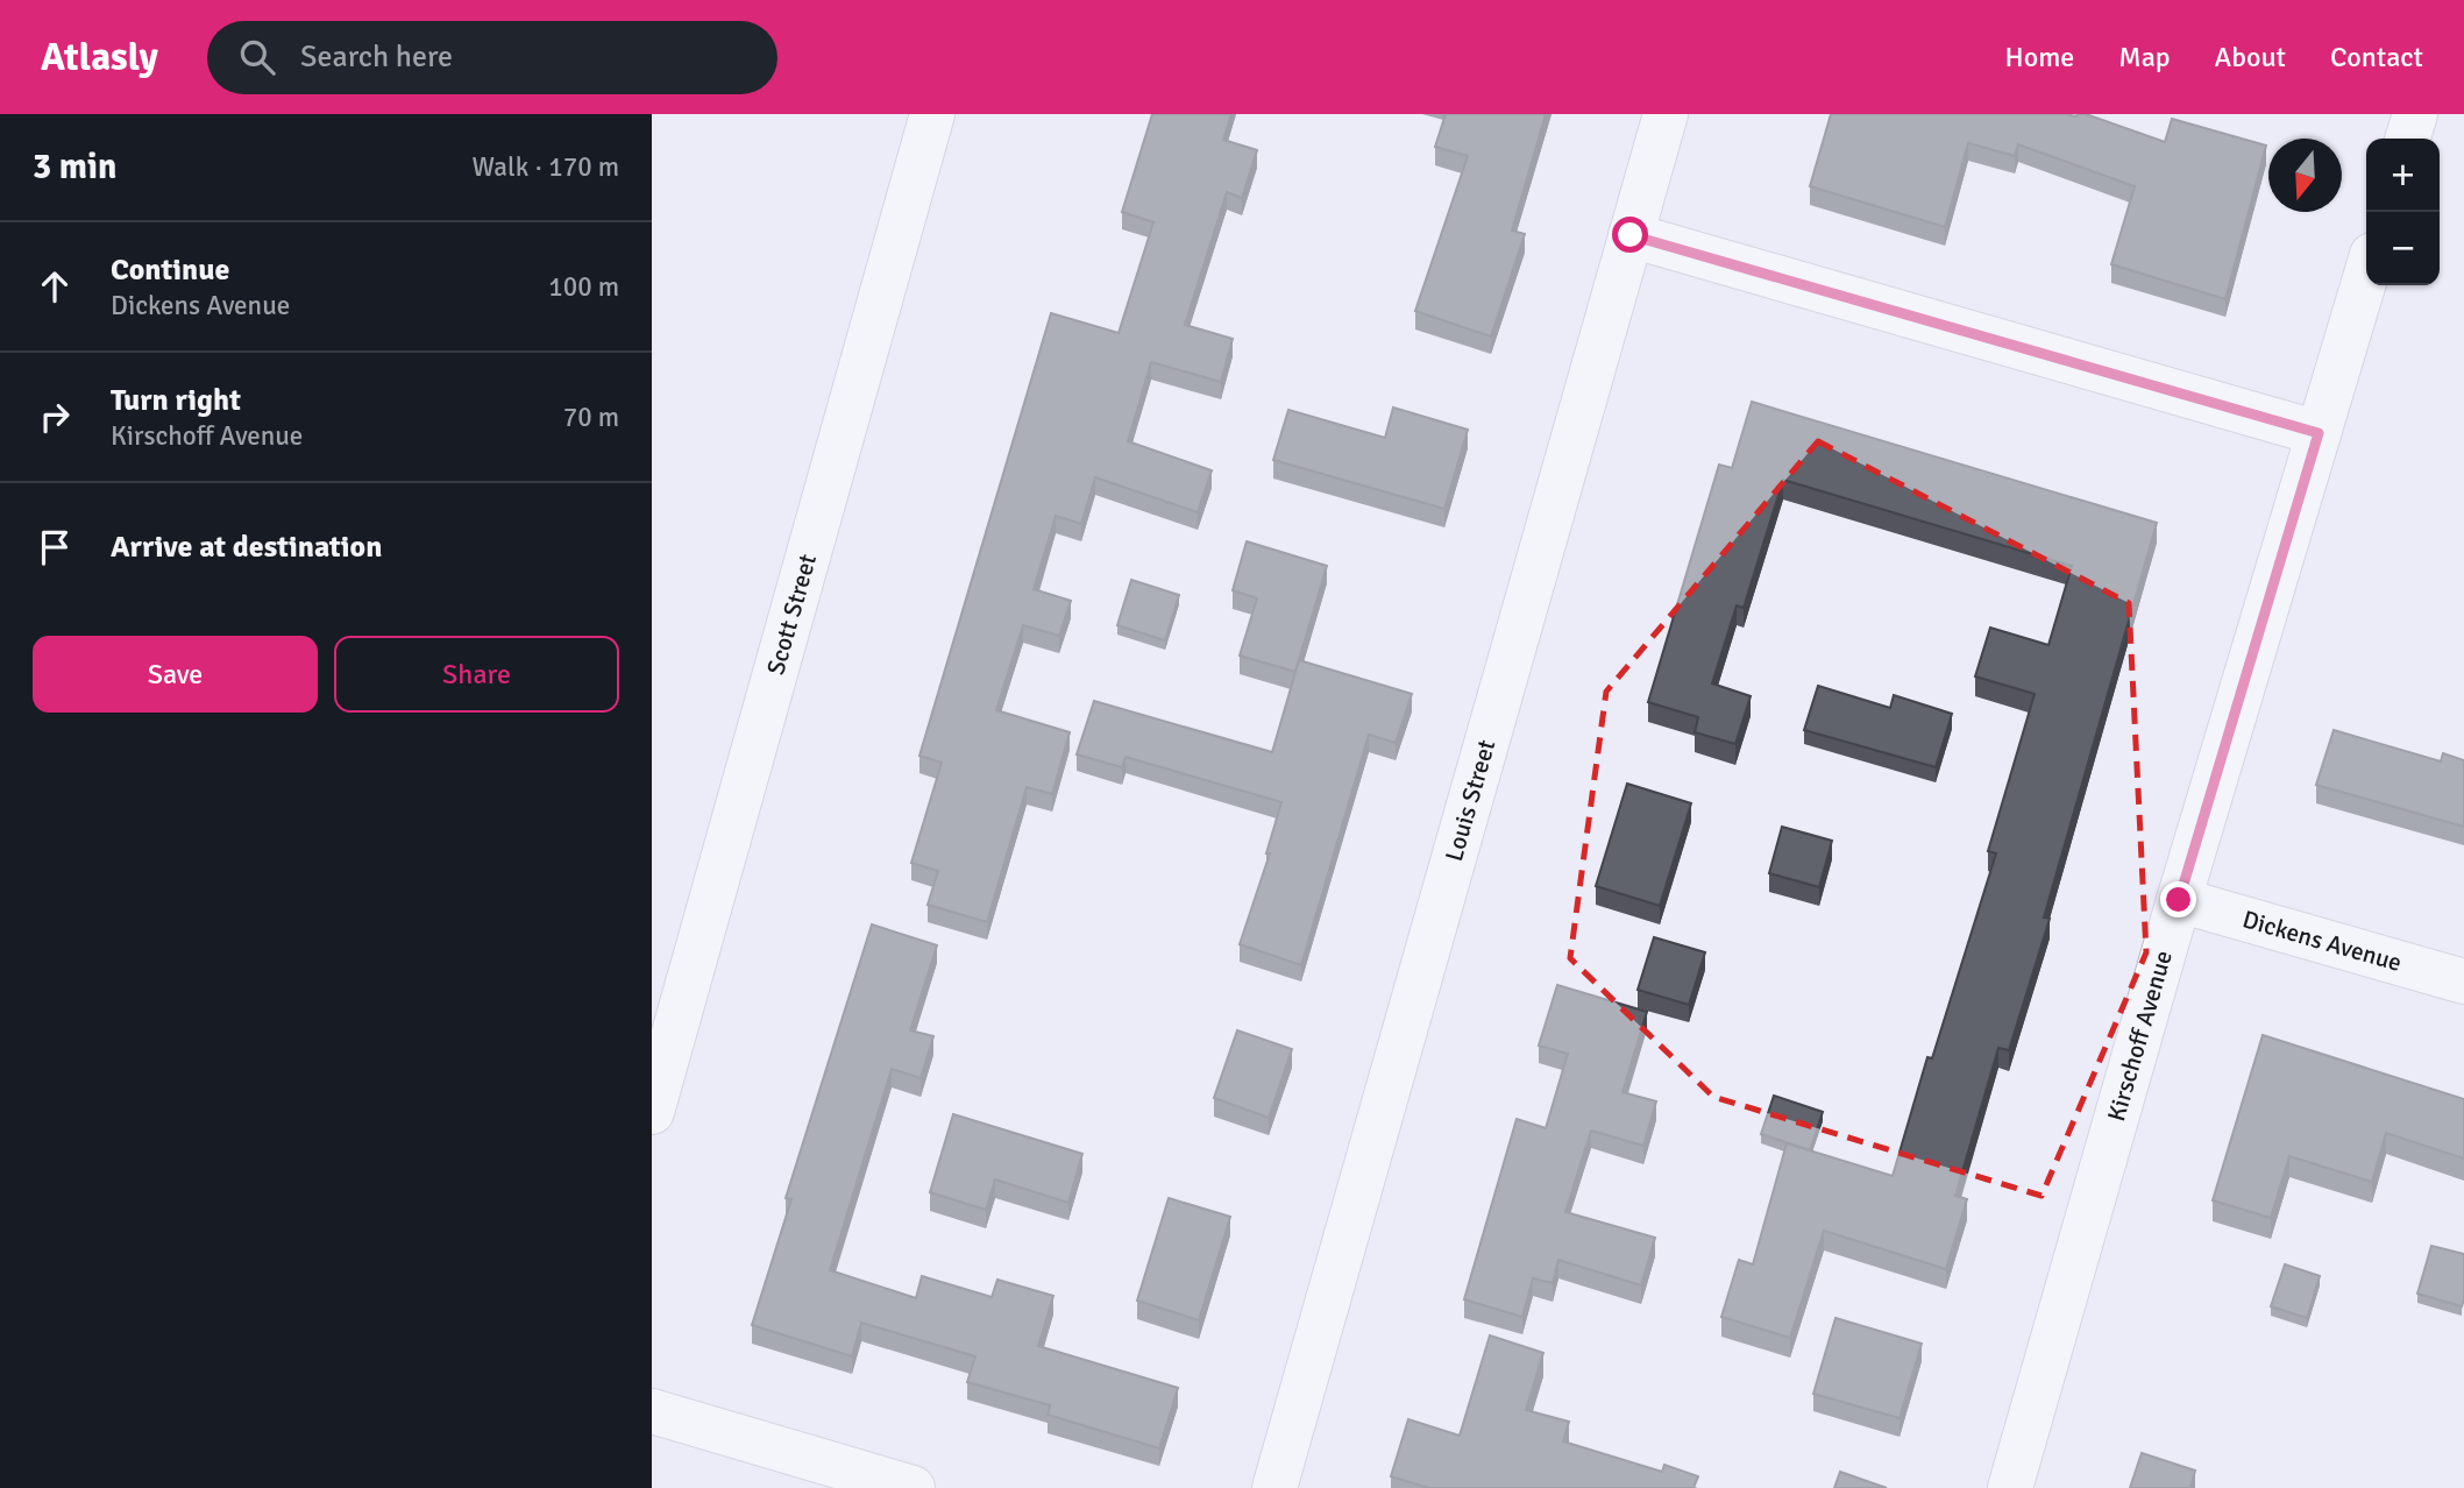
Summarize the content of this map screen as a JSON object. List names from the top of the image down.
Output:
{
  "streets": {
    "street": [
      "Scott Street",
      "Louis Street",
      "Dickens Avenue",
      "Kirschoff Avenue"
    ]
  },
  "crossings": [
    ["Dickens Avenue", "Kirschoff Avenue"]
  ],
  "north": "bottom",
  "page": {
    "header": "Atlasly",
    "search": "Search here",
    "nav": [
      "Home",
      "Map",
      "About",
      "Contact"
    ],
    "heading": ["3 min", "Walk · 170 m"],
    "map_buttons": ["+", "−"],
    "list": [
      ["Continue", "Dickens Avenue", "100 m"],
      ["Turn right", "Kirschoff Avenue", "70 m"],
      "Arrive at destination"
    ],
    "buttons": ["Save", "Share"]
  }
}
